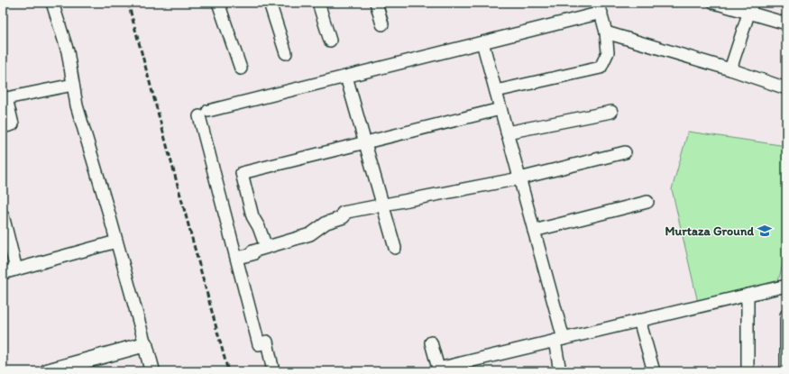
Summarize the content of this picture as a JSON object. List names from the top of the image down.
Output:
{
  "places": {
    "school or university": ["Murtaza Ground"]
  }
}
